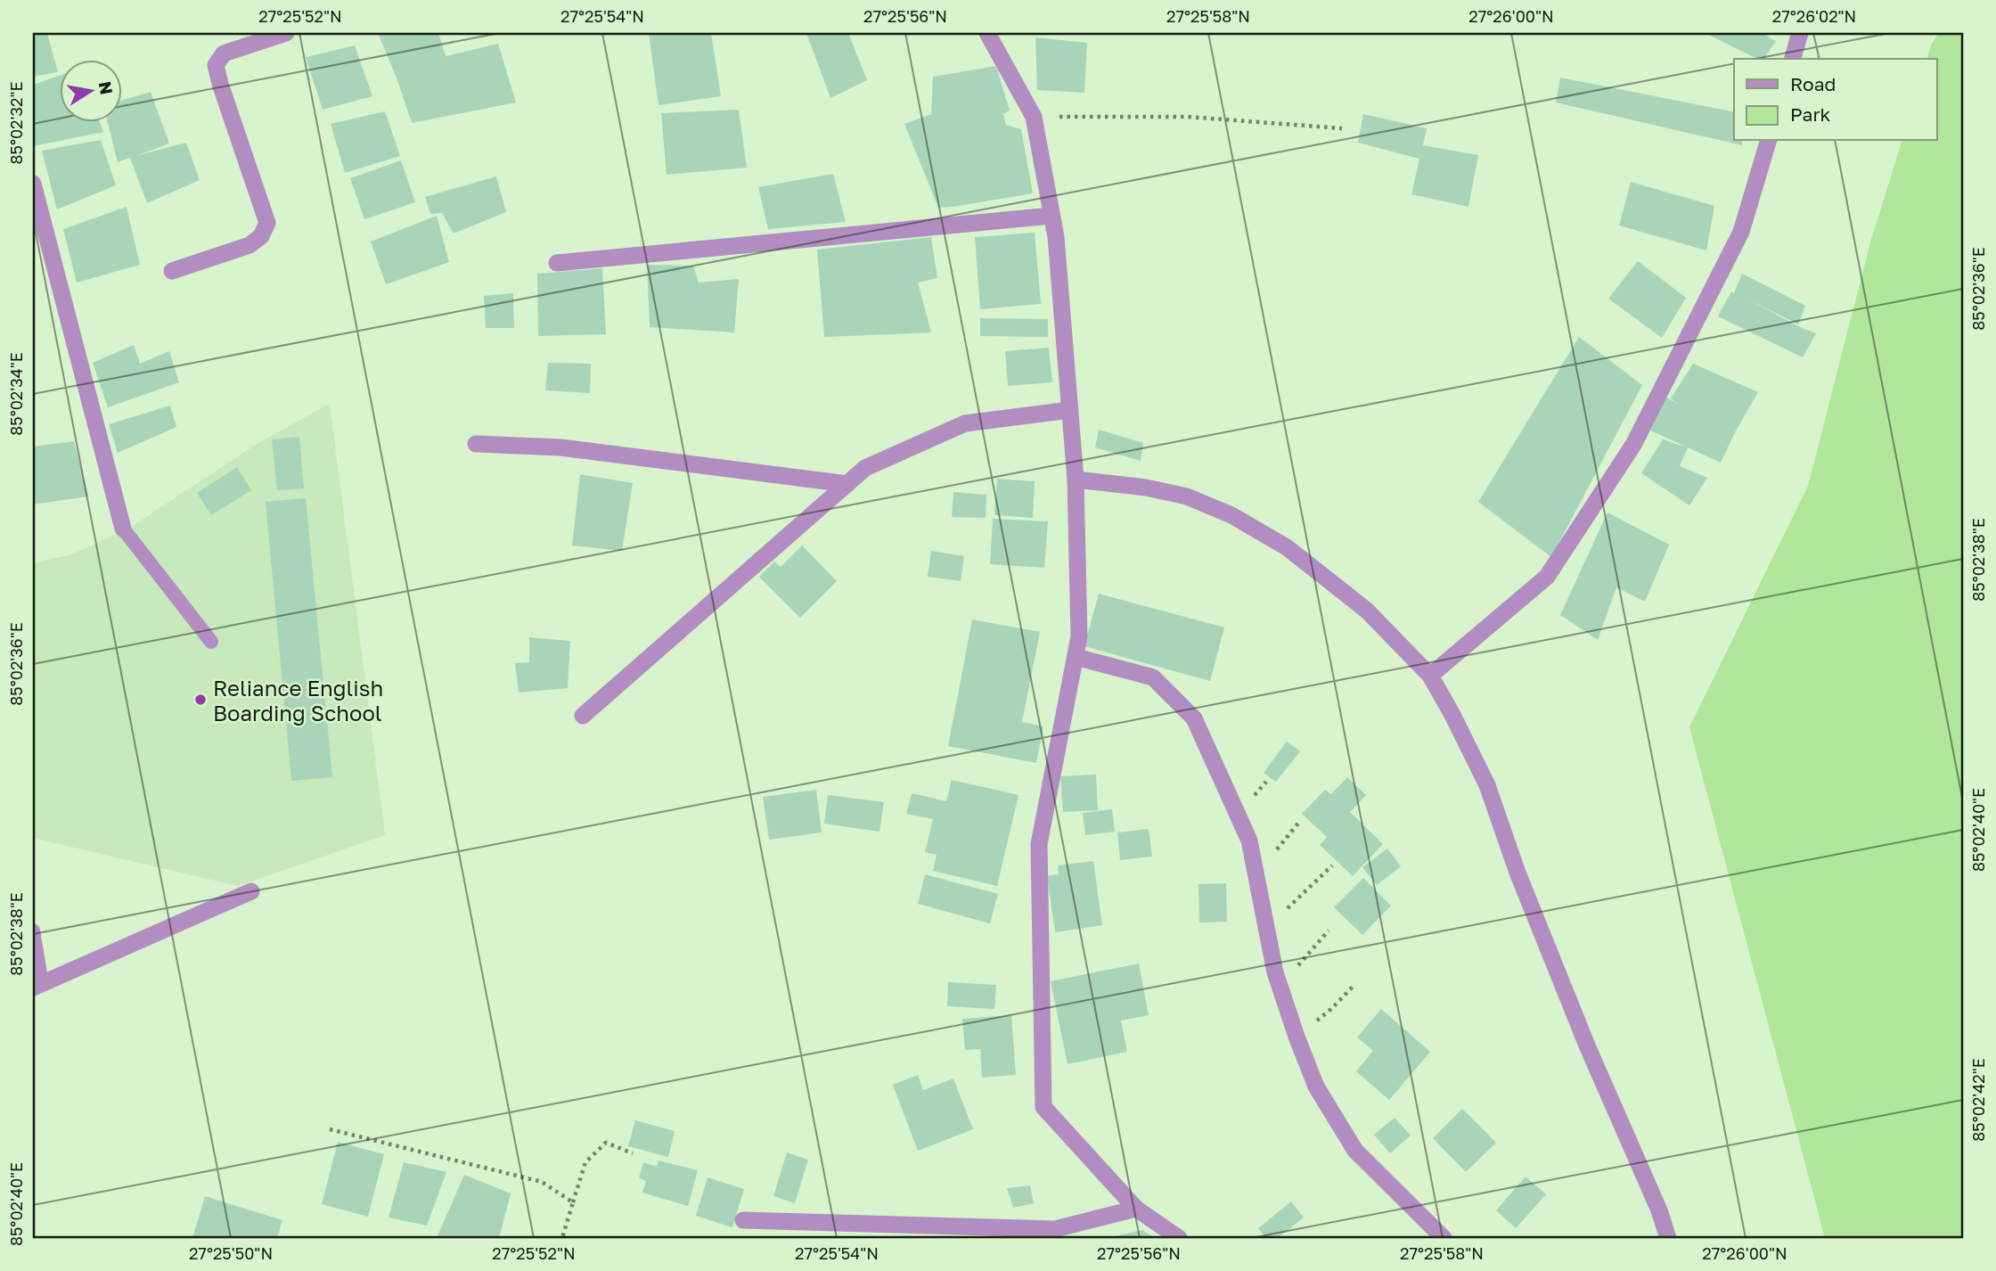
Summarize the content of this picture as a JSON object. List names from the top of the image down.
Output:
{
  "places": ["Reliance English Boarding School"],
  "legend": ["Road", "Park"],
  "north": "right",
  "coordinates": [
    "27°25'52\"N",
    "27°25'54\"N",
    "27°25'56\"N",
    "27°25'58\"N",
    "27°26'00\"N",
    "27°26'02\"N",
    "85°02'32\"E",
    "85°02'36\"E",
    "85°02'34\"E",
    "85°02'38\"E",
    "85°02'40\"E",
    "85°02'42\"E",
    "27°25'50\"N"
  ]
}
